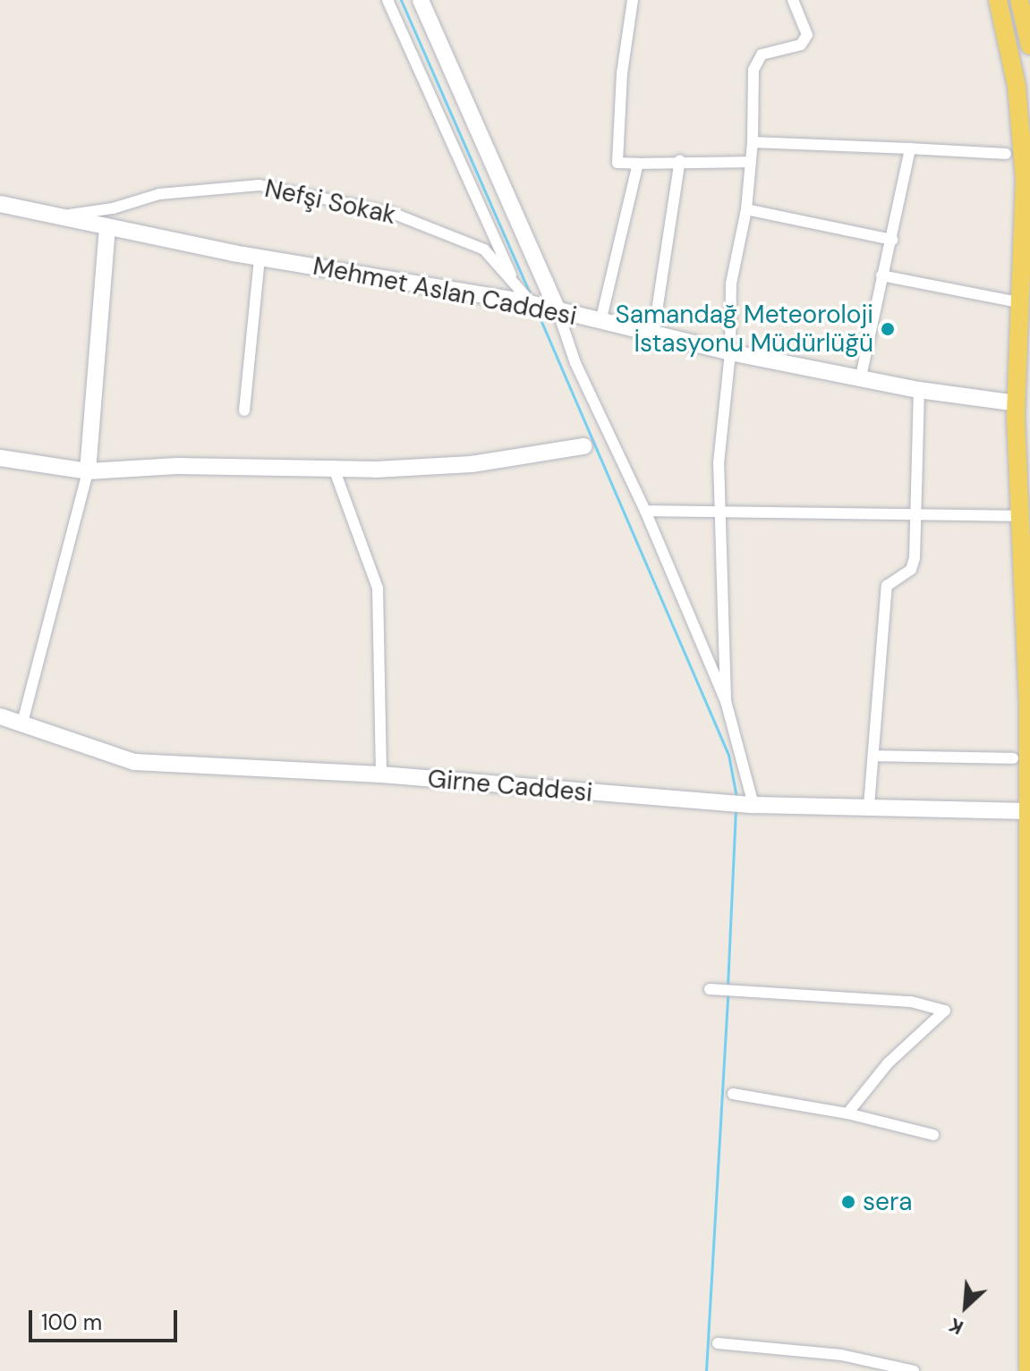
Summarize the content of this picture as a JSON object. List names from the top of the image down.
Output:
{
  "streets": {
    "street": ["Nefşi Sokak", "Mehmet Aslan Caddesi", "Girne Caddesi"]
  },
  "crossings": [
    ["Nefşi Sokak", "Mehmet Aslan Caddesi"]
  ],
  "places": ["Samandağ Meteoroloji İstasyonu Müdürlüğü", "sera"],
  "scale_bar": "100 m",
  "north": "bottom left"
}
